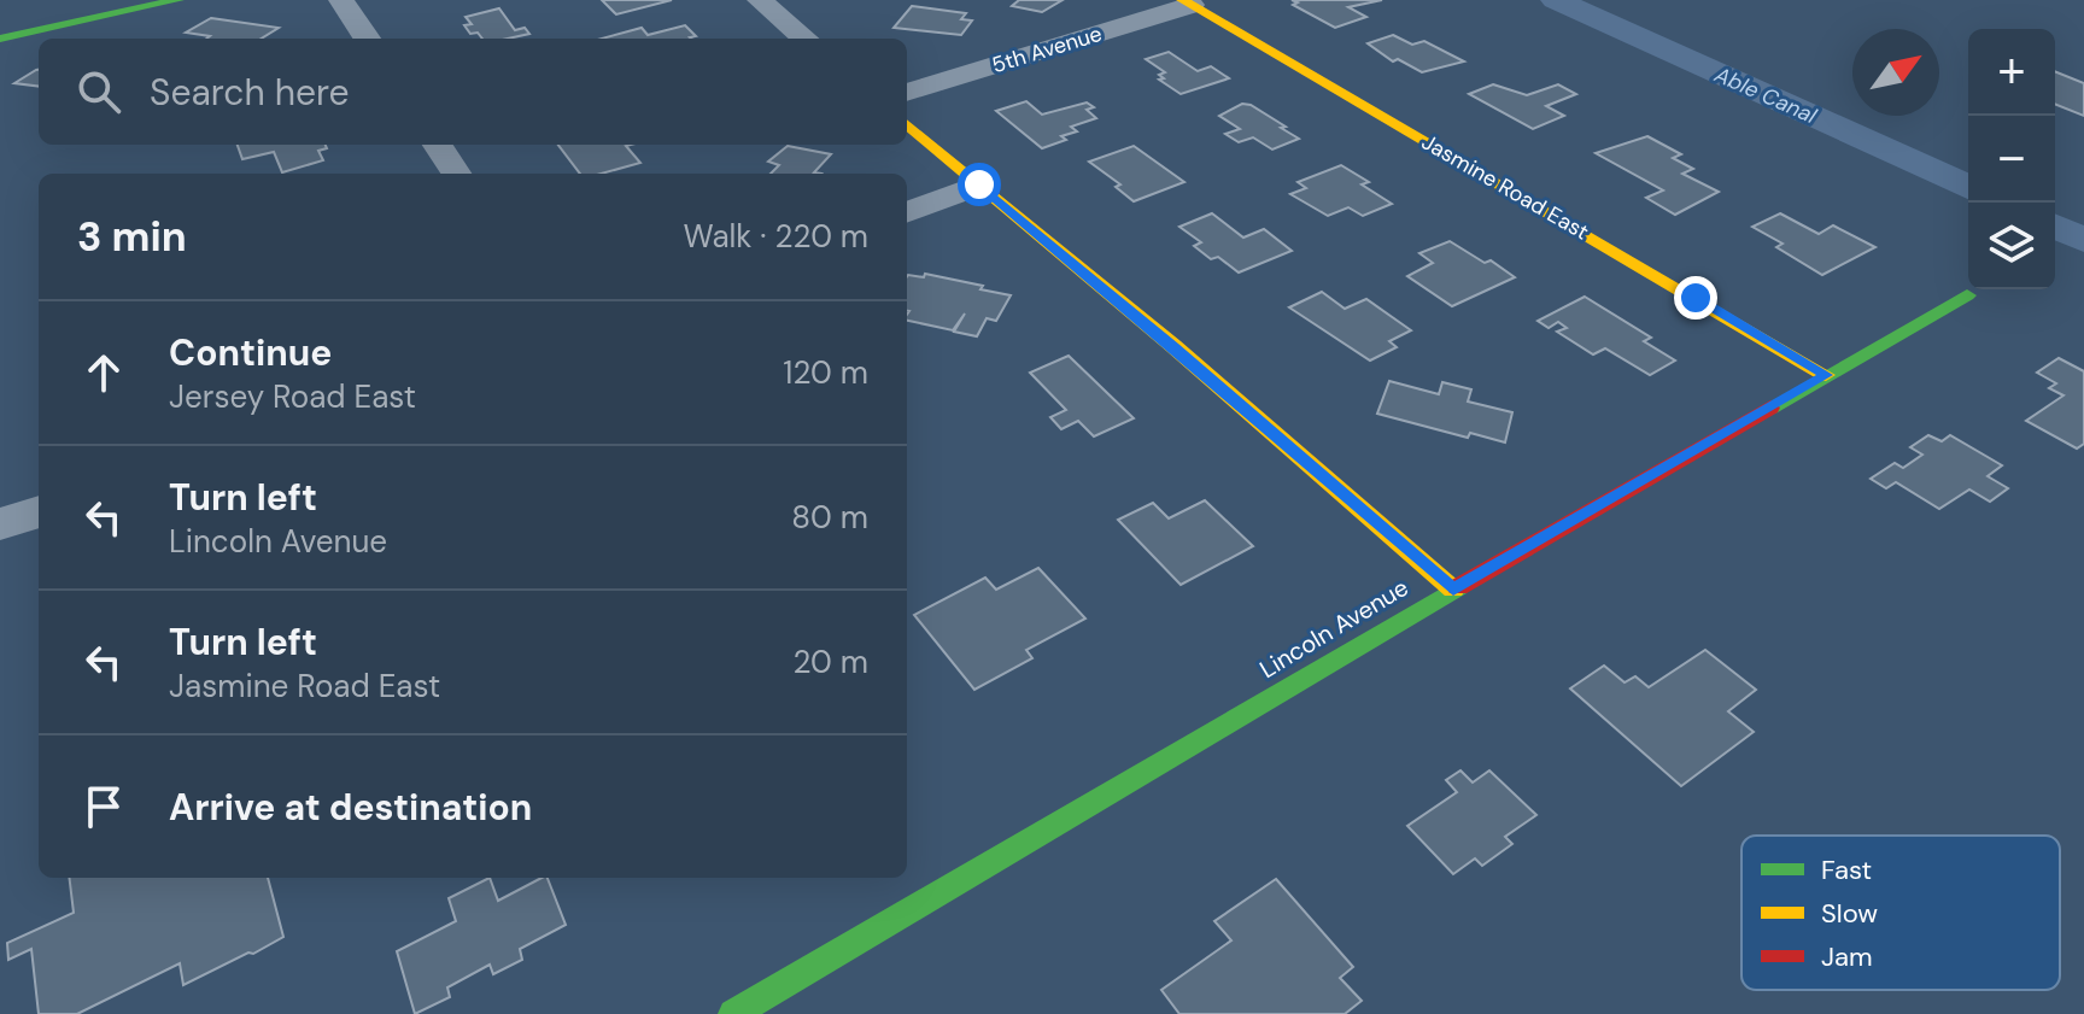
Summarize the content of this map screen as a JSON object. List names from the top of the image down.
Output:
{
  "streets": {
    "street": ["5th Avenue", "Jasmine Road East", "Lincoln Avenue"]
  },
  "crossings": [
    ["5th Avenue", "Jasmine Road East"],
    ["Jasmine Road East", "Lincoln Avenue"]
  ],
  "water": ["Able Canal"],
  "legend": ["Fast", "Slow", "Jam"],
  "north": "top right",
  "page": {
    "map_buttons": ["+", "−"],
    "search": "Search here",
    "heading": ["3 min", "Walk · 220 m"],
    "list": [
      ["Continue", "Jersey Road East", "120 m"],
      ["Turn left", "Lincoln Avenue", "80 m"],
      ["Turn left", "Jasmine Road East", "20 m"],
      "Arrive at destination"
    ]
  }
}
